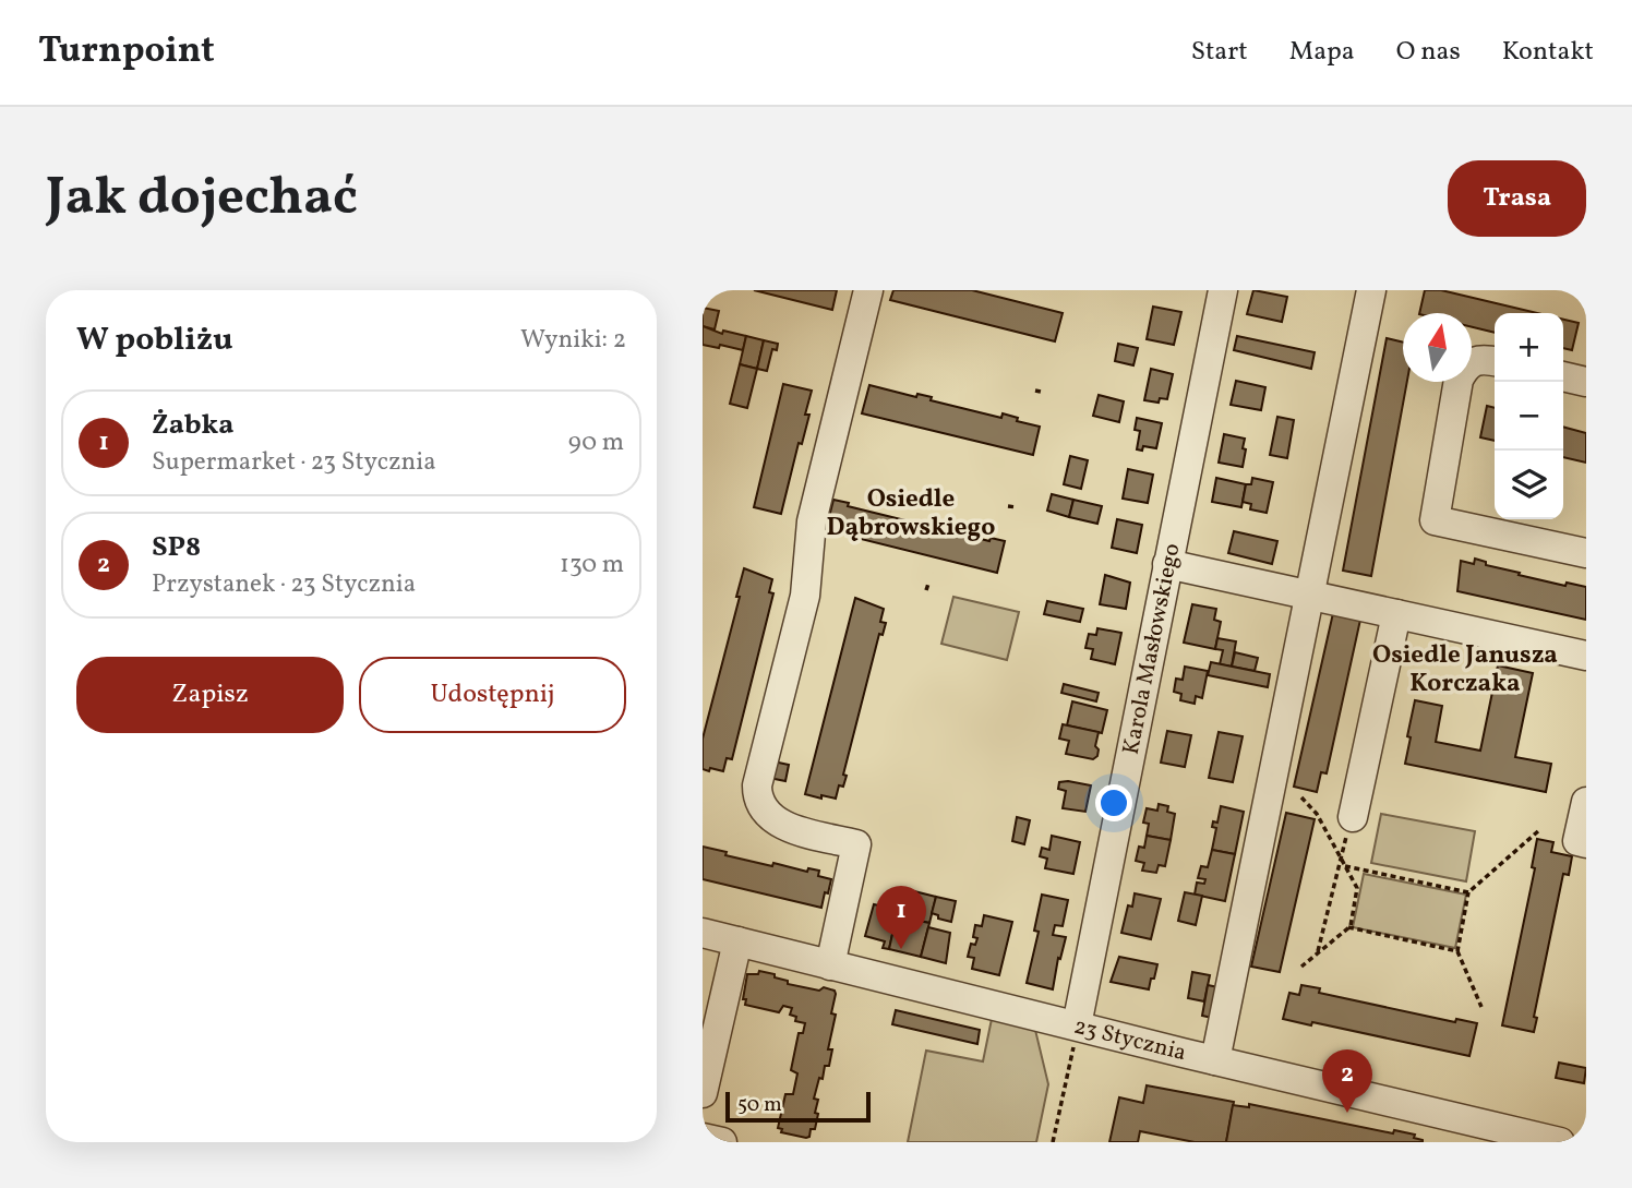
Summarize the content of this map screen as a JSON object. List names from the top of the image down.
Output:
{
  "streets": {
    "street": ["Karola Masłowskiego", "23 Stycznia"]
  },
  "crossings": [
    ["Karola Masłowskiego", "23 Stycznia"]
  ],
  "districts": ["Osiedle Dąbrowskiego", "Osiedle Janusza Korczaka"],
  "scale_bar": "50 m",
  "north": "top",
  "page": {
    "header": "Turnpoint",
    "nav": [
      "Start",
      "Mapa",
      "O nas",
      "Kontakt"
    ],
    "buttons": [
      "Trasa",
      ["Zapisz", "Udostępnij"]
    ],
    "title": "Jak dojechać",
    "heading": ["W pobliżu", "Wyniki: 2"],
    "map_buttons": ["+", "−"],
    "list": [
      {
        "mark": "1",
        "name": "Żabka",
        "note": "Supermarket · 23 Stycznia",
        "value": "90 m"
      },
      {
        "mark": "2",
        "name": "SP8",
        "note": "Przystanek · 23 Stycznia",
        "value": "130 m"
      }
    ],
    "pins": ["1", "2"],
    "scale": "50 m"
  }
}
